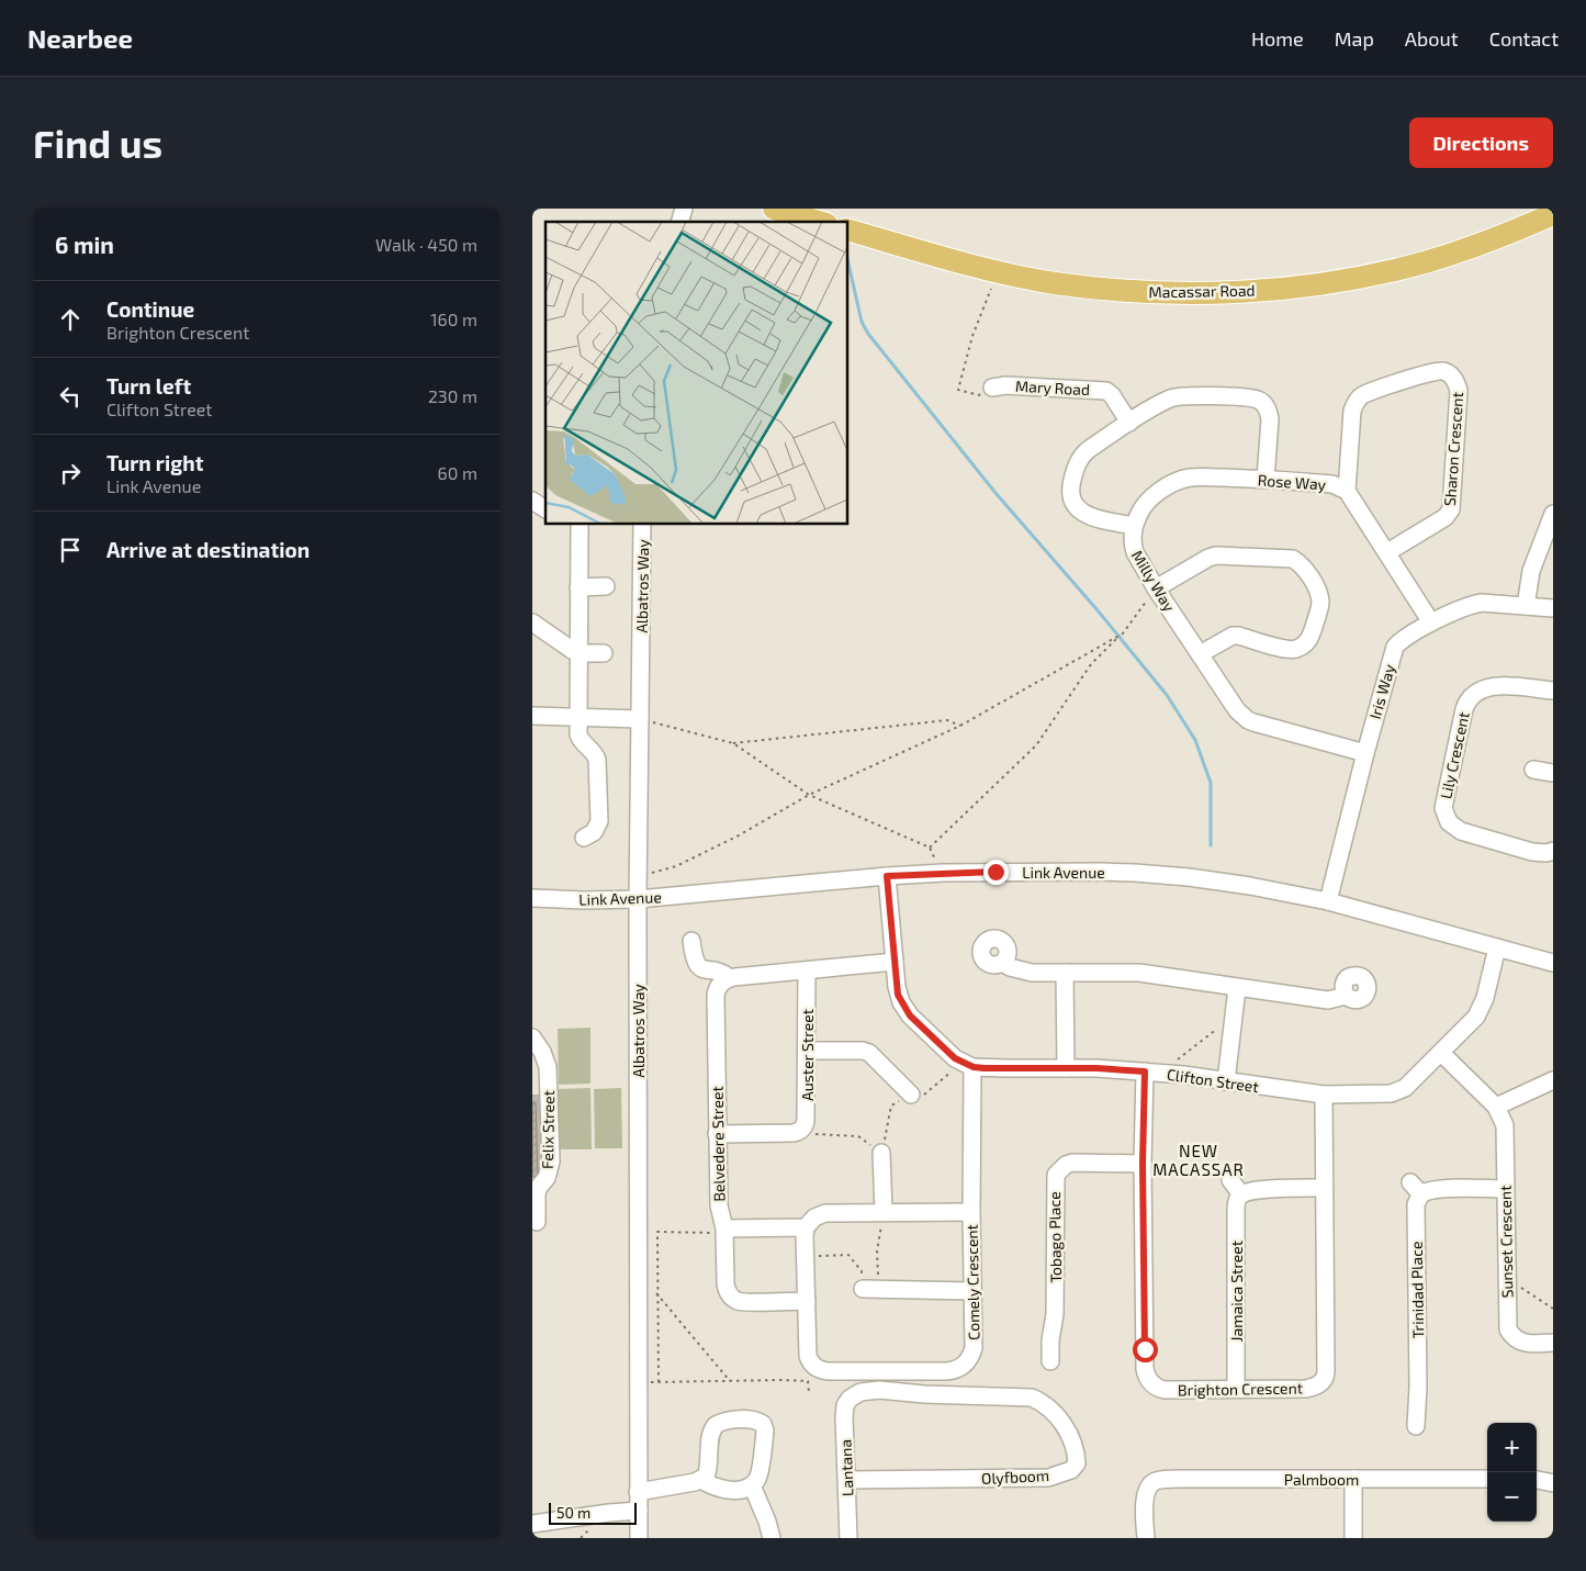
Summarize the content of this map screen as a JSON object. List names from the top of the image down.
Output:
{
  "streets": {
    "main road": ["Macassar Road"],
    "street": [
      "Mary Road",
      "Sharon Crescent",
      "Rose Way",
      "Milly Way",
      "Albatros Way",
      "Iris Way",
      "Lily Crescent",
      "Link Avenue",
      "Auster Street",
      "Clifton Street",
      "Felix Street",
      "Belvedere Street",
      "Tobago Place",
      "Sunset Crescent",
      "Comely Crescent",
      "Trinidad Place",
      "Jamaica Street",
      "Brighton Crescent",
      "Lantana",
      "Olyfboom",
      "Palmboom"
    ]
  },
  "crossings": [
    ["Sharon Crescent", "Rose Way"],
    ["Rose Way", "Milly Way"],
    ["Rose Way", "Iris Way"],
    ["Milly Way", "Iris Way"],
    ["Albatros Way", "Link Avenue"],
    ["Iris Way", "Link Avenue"],
    ["Link Avenue", "Clifton Street"],
    ["Clifton Street", "Sunset Crescent"],
    ["Clifton Street", "Comely Crescent"],
    ["Clifton Street", "Brighton Crescent"],
    ["Belvedere Street", "Comely Crescent"],
    ["Tobago Place", "Brighton Crescent"],
    ["Sunset Crescent", "Trinidad Place"],
    ["Jamaica Street", "Brighton Crescent"],
    ["Lantana", "Olyfboom"]
  ],
  "districts": ["NEW MACASSAR"],
  "scale_bar": "50 m",
  "page": {
    "header": "Nearbee",
    "nav": [
      "Home",
      "Map",
      "About",
      "Contact"
    ],
    "buttons": "Directions",
    "title": "Find us",
    "heading": ["6 min", "Walk · 450 m"],
    "list": [
      ["Continue", "Brighton Crescent", "160 m"],
      ["Turn left", "Clifton Street", "230 m"],
      ["Turn right", "Link Avenue", "60 m"],
      "Arrive at destination"
    ],
    "map_buttons": ["+", "−"],
    "scale": "50 m"
  }
}
